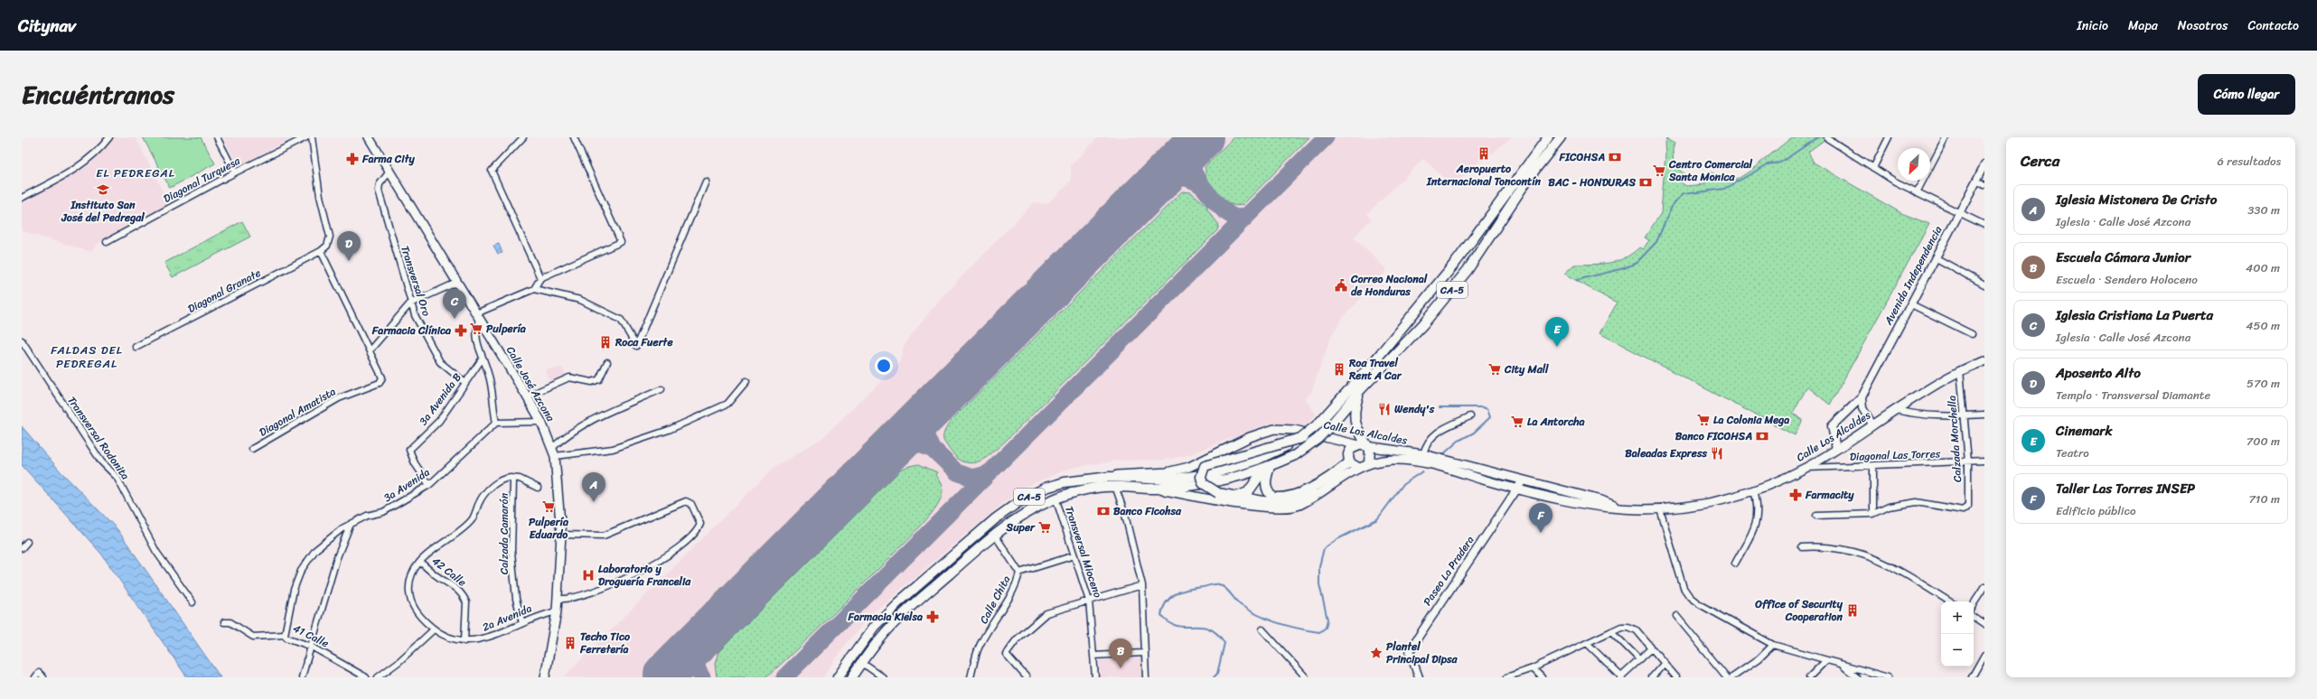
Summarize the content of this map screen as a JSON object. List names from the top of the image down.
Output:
{
  "streets": {
    "main road": ["CA-5", "Calle José Azcona", "Calle Los Alcaldes"],
    "street": [
      "Diagonal Turquesa",
      "Avenida Independencia",
      "Transversal Oro",
      "Diagonal Granate",
      "3a Avenida B",
      "Diagonal Amatista",
      "Transversal Rodonita",
      "Calzada Morchella",
      "Diagonal Las Torres",
      "3a Avenida",
      "Calzada Camarón",
      "Transversal Mioceno",
      "Paseo La Pradera",
      "42 Calle",
      "Calle Chita",
      "2a Avenida",
      "41 Calle"
    ]
  },
  "crossings": [
    ["Avenida Independencia", "Calle Los Alcaldes"],
    ["Transversal Oro", "Calle José Azcona"],
    ["Transversal Oro", "3a Avenida B"],
    ["CA-5", "Calle Los Alcaldes"],
    ["CA-5", "Transversal Mioceno"],
    ["CA-5", "Calle Chita"],
    ["Calle José Azcona", "2a Avenida"],
    ["3a Avenida B", "3a Avenida"],
    ["Calle Los Alcaldes", "Calzada Morchella"],
    ["Calle Los Alcaldes", "Diagonal Las Torres"],
    ["Calle Los Alcaldes", "Paseo La Pradera"],
    ["Calzada Morchella", "Diagonal Las Torres"],
    ["3a Avenida", "41 Calle"],
    ["Calzada Camarón", "42 Calle"],
    ["Calzada Camarón", "2a Avenida"],
    ["42 Calle", "2a Avenida"]
  ],
  "districts": ["EL PEDREGAL", "FALDAS DEL PEDREGAL"],
  "places": {
    "building": [
      "Aeropuerto Internacional Toncontín",
      "Roca Fuerte",
      "Roa Travel Rent A Car",
      "Office of Security Cooperation",
      "Techo Tico Ferretería"
    ],
    "bank": [
      "FICOHSA",
      "BAC - HONDURAS",
      "Banco FICOHSA",
      "Banco Ficohsa"
    ],
    "pharmacy": [
      "Farma City",
      "Farmacia Clínica",
      "Farmacity",
      "Farmacia Kielsa"
    ],
    "supermarket": [
      "Centro Comercial Santa Monica",
      "Pulpería",
      "City Mall",
      "La Colonia Mega",
      "La Antorcha",
      "Pulpería Eduardo",
      "Super"
    ],
    "school or university": ["Instituto San José del Pedregal"],
    "public building": ["Correo Nacional de Honduras"],
    "restaurant": ["Wendy's", "Baleadas Express"],
    "hospital": ["Laboratorio y Droguería Francelia"],
    "place": ["Plantel Principal Dipsa"]
  },
  "north": "bottom left",
  "page": {
    "header": "Citynav",
    "nav": [
      "Inicio",
      "Mapa",
      "Nosotros",
      "Contacto"
    ],
    "title": "Encuéntranos",
    "buttons": "Cómo llegar",
    "heading": ["Cerca", "6 resultados"],
    "list": [
      {
        "mark": "A",
        "name": "Iglesia Mistonera De Cristo",
        "note": "Iglesia · Calle José Azcona",
        "value": "330 m"
      },
      {
        "mark": "B",
        "name": "Escuela Cámara Junior",
        "note": "Escuela · Sendero Holoceno",
        "value": "400 m"
      },
      {
        "mark": "C",
        "name": "Iglesia Cristiana La Puerta",
        "note": "Iglesia · Calle José Azcona",
        "value": "450 m"
      },
      {
        "mark": "D",
        "name": "Aposento Alto",
        "note": "Templo · Transversal Diamante",
        "value": "570 m"
      },
      {
        "mark": "E",
        "name": "Cinemark",
        "note": "Teatro",
        "value": "700 m"
      },
      {
        "mark": "F",
        "name": "Taller Las Torres INSEP",
        "note": "Edificio público",
        "value": "710 m"
      }
    ],
    "pins": [
      "D",
      "C",
      "E",
      "A",
      "F",
      "B"
    ],
    "map_buttons": ["+", "−"]
  }
}
